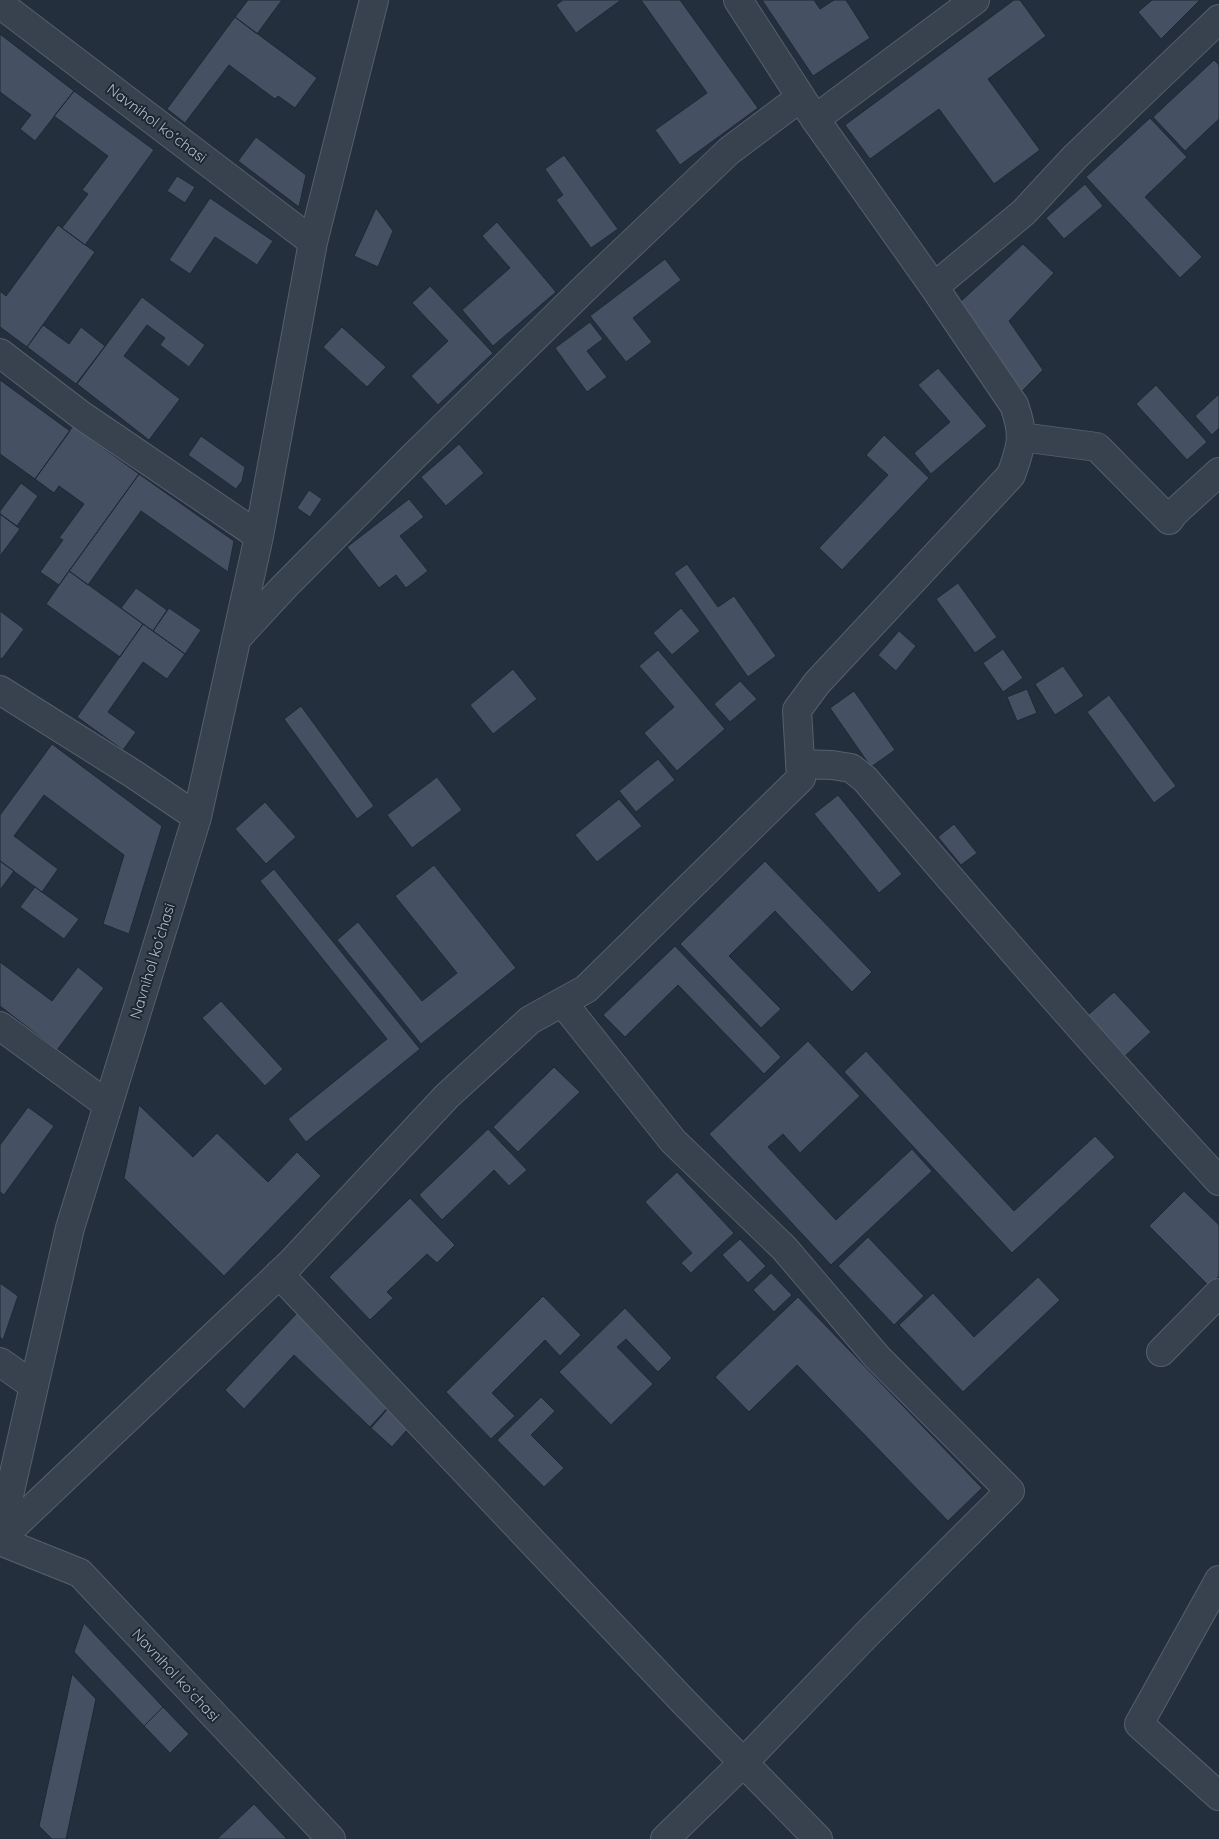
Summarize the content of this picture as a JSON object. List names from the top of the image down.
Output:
{
  "streets": {
    "street": ["Navnihol koʻchasi"]
  }
}
